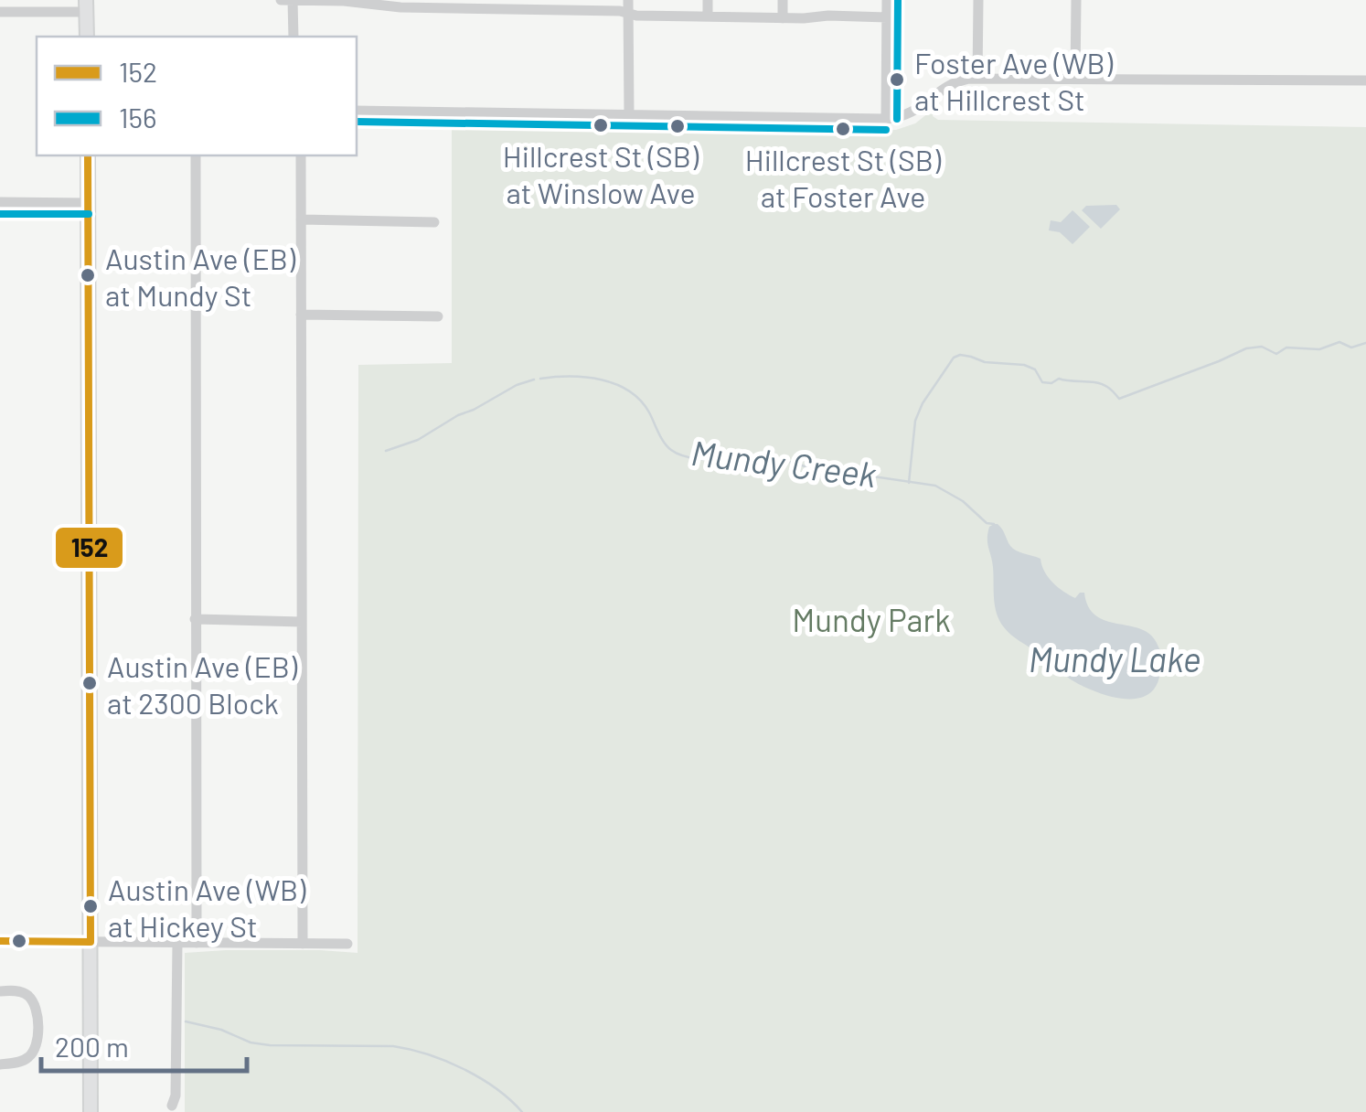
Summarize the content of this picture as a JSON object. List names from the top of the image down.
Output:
{
  "water": ["Mundy Creek", "Mundy Lake"],
  "parks": ["Mundy Park"],
  "places": [
    "Foster Ave (WB) at Hillcrest St",
    "Hillcrest St (SB) at Winslow Ave",
    "Hillcrest St (SB) at Foster Ave",
    "Austin Ave (EB) at Mundy St",
    "Austin Ave (EB) at 2300 Block",
    "Austin Ave (WB) at Hickey St"
  ],
  "lines": ["transit line 156", "transit line 152"],
  "legend": ["152", "156"],
  "scale_bar": "200 m"
}
